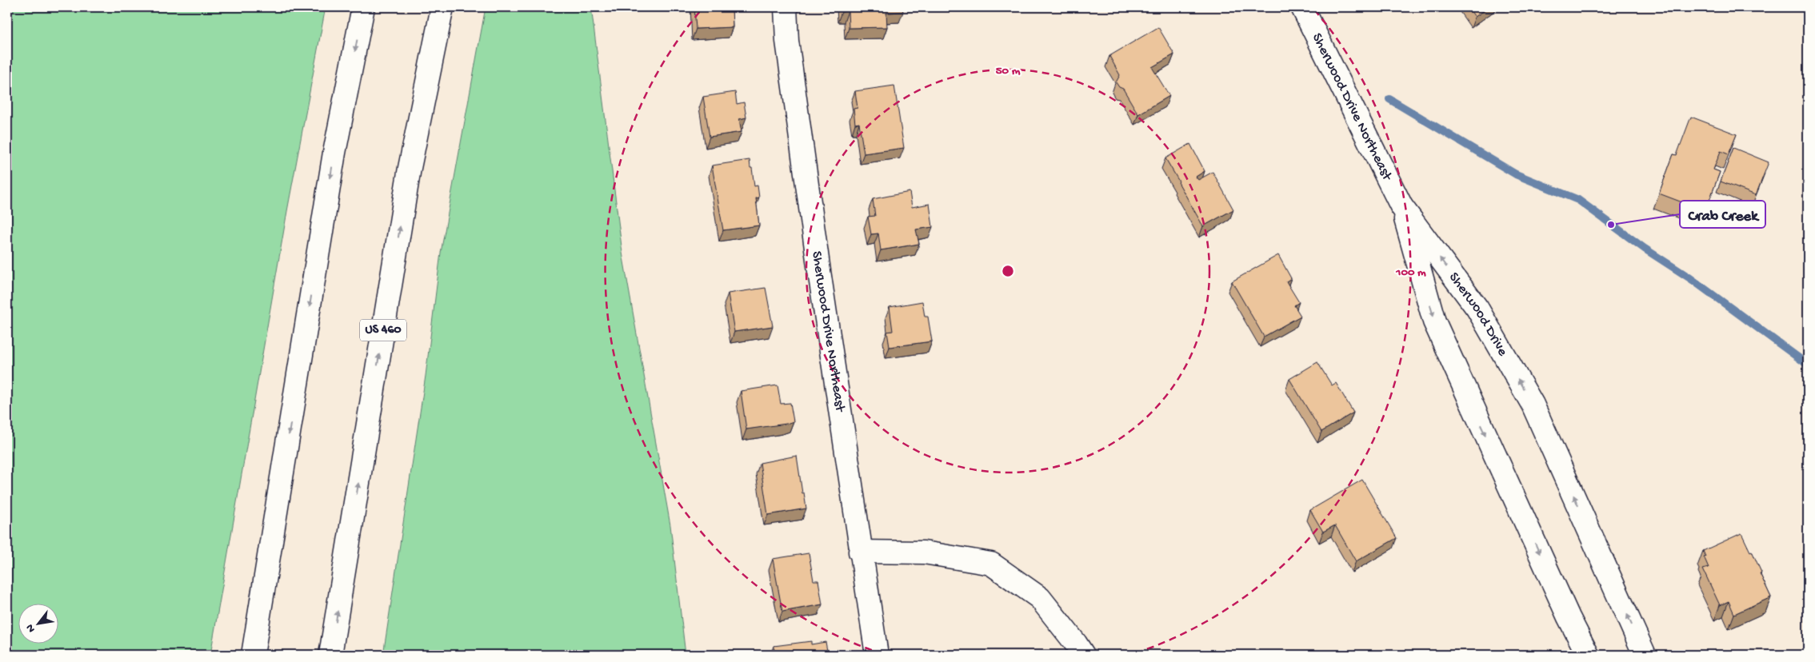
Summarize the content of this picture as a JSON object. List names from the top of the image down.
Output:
{
  "streets": {
    "main road": ["Sherwood Drive Northeast", "Sherwood Drive", "US 460"]
  },
  "crossings": [
    ["Sherwood Drive Northeast", "Sherwood Drive"]
  ],
  "places": ["Crab Creek"],
  "north": "bottom left",
  "rings": ["50 m", "100 m"]
}
